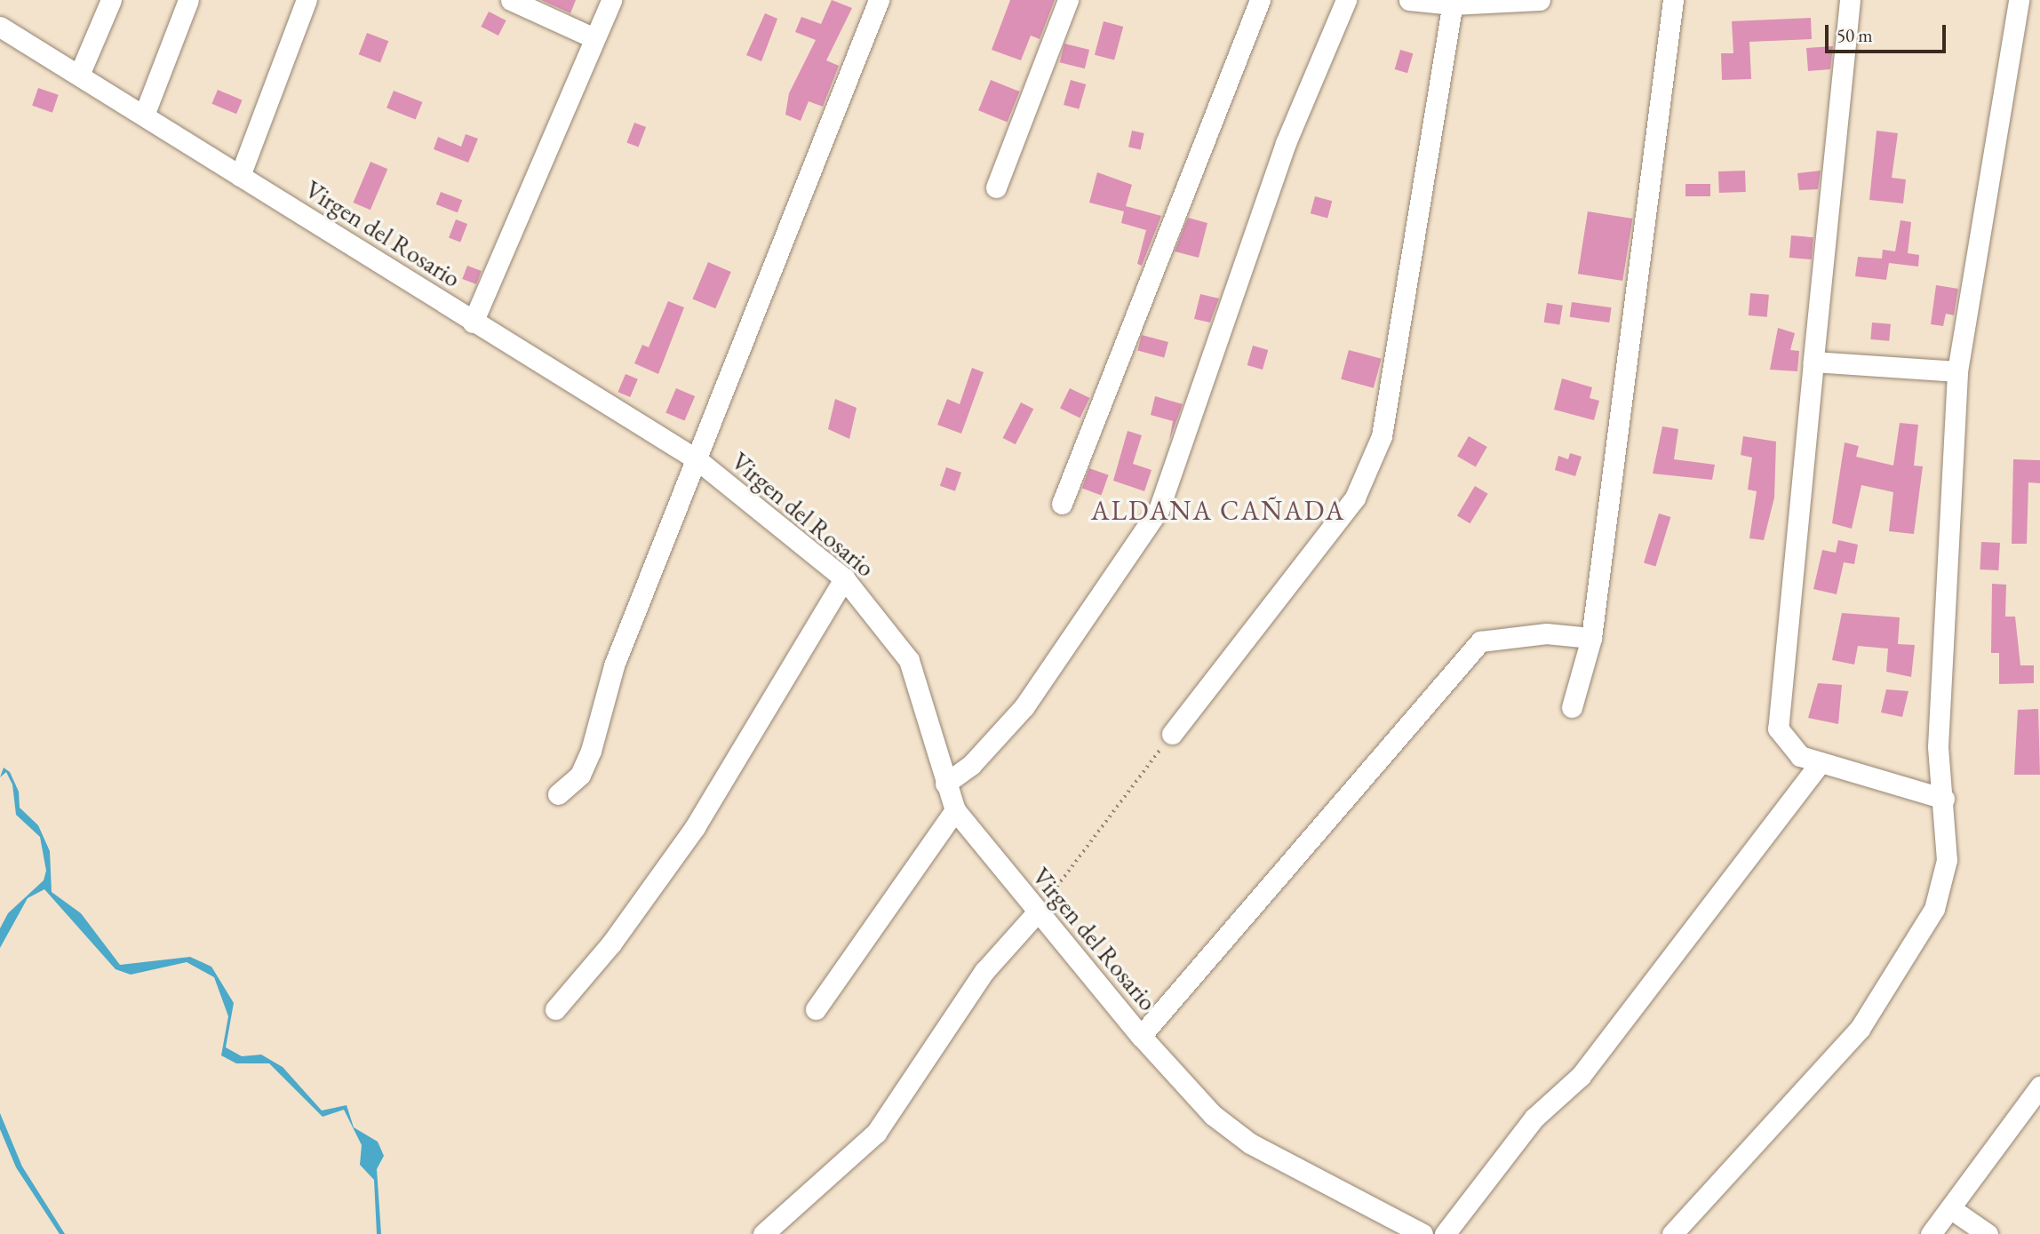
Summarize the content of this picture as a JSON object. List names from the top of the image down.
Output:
{
  "streets": {
    "street": ["Virgen del Rosario"]
  },
  "districts": ["ALDANA CAÑADA"],
  "scale_bar": "50 m"
}
